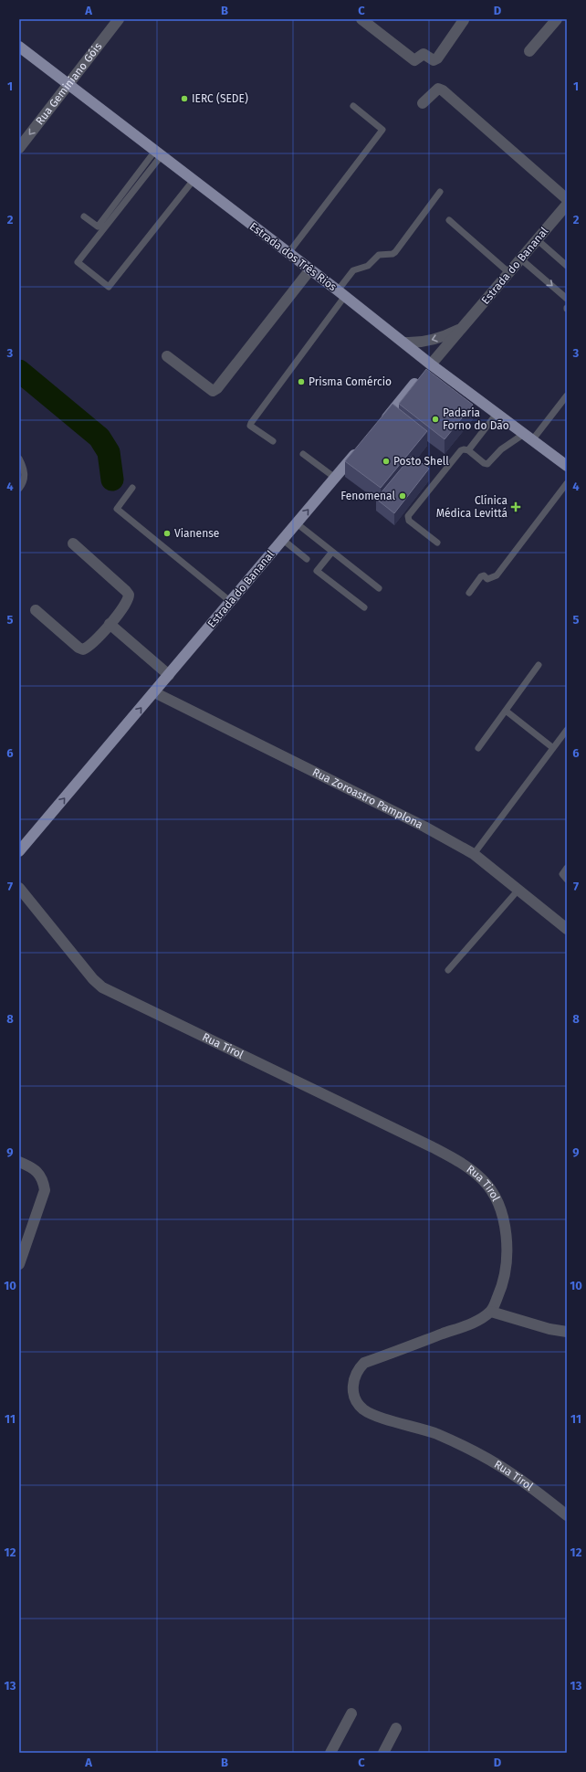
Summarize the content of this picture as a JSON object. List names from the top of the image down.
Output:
{
  "streets": {
    "main road": ["Estrada dos Três Rios", "Estrada do Bananal"],
    "street": ["Rua Geminiano Góis", "Rua Zoroastro Pamplona", "Rua Tirol"]
  },
  "crossings": [
    ["Rua Geminiano Góis", "Estrada dos Três Rios"],
    ["Estrada dos Três Rios", "Estrada do Bananal"],
    ["Estrada do Bananal", "Rua Zoroastro Pamplona"]
  ],
  "one_way": ["Rua Geminiano Góis"],
  "places": {
    "other": [
      "IERC (SEDE)",
      "Prisma Comércio",
      "Padaria Forno do Dão",
      "Posto Shell",
      "Fenomenal",
      "Vianense"
    ],
    "health": ["Clínica Médica Levittá"]
  },
  "grid": {
    "columns": [
      "A",
      "B",
      "C",
      "D"
    ],
    "rows": [
      "1",
      "2",
      "3",
      "4",
      "5",
      "6",
      "7",
      "8",
      "9",
      "10",
      "11",
      "12",
      "13"
    ]
  }
}
